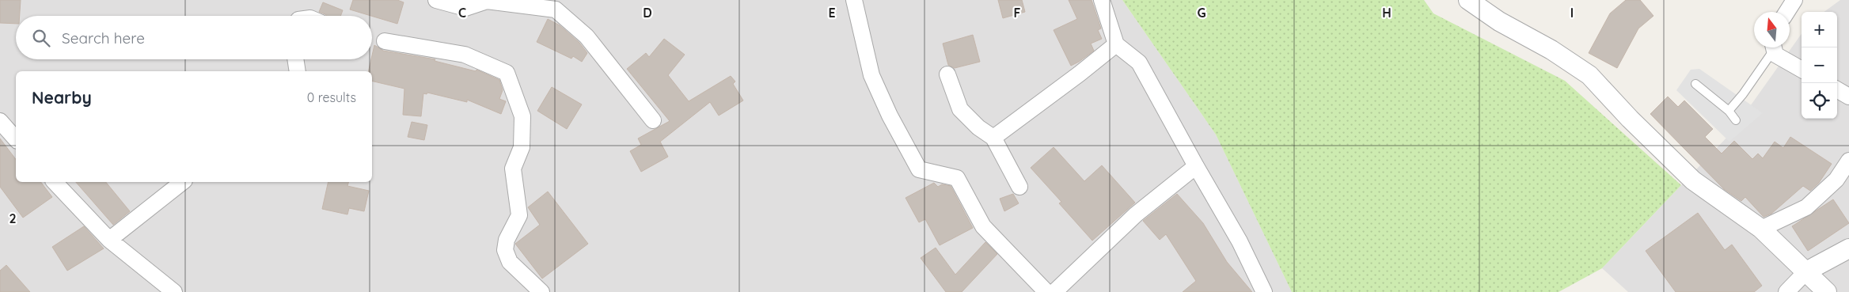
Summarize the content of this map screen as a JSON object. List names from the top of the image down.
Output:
{
  "north": "top",
  "page": {
    "map_buttons": ["+", "−"],
    "search": "Search here",
    "heading": ["Nearby", "0 results"]
  },
  "grid": {
    "columns": [
      "C",
      "D",
      "E",
      "F",
      "G",
      "H",
      "I"
    ],
    "rows": ["2"]
  }
}
